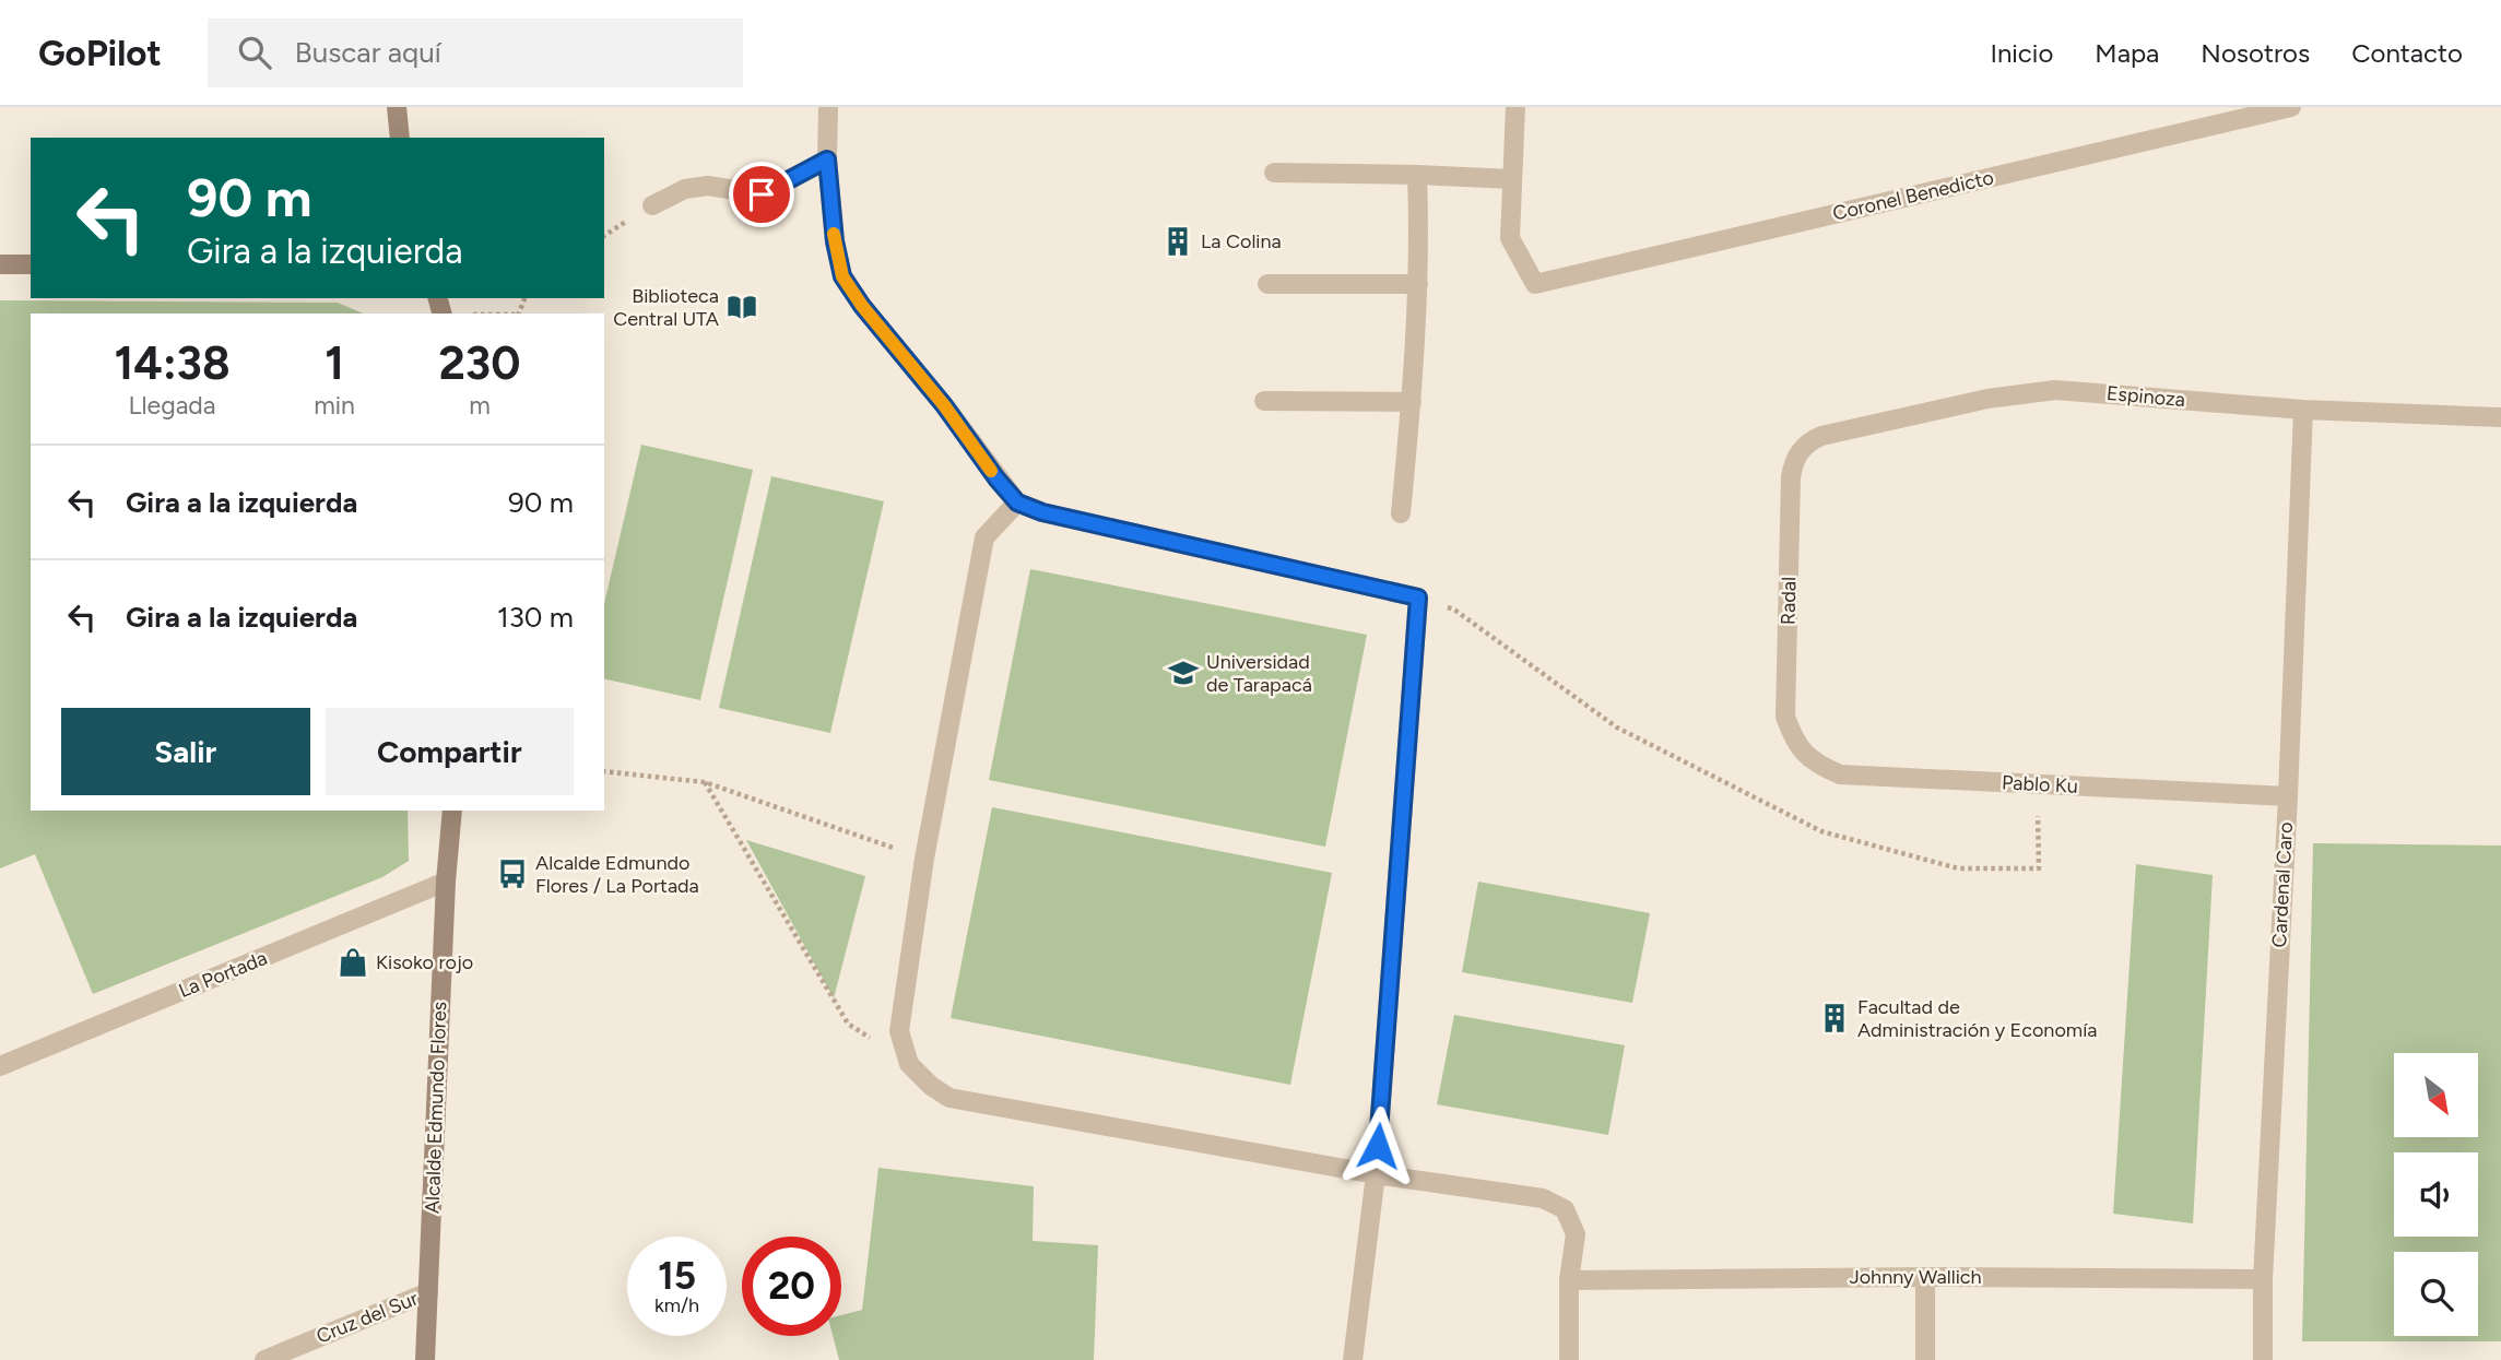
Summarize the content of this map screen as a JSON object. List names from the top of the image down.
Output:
{
  "streets": {
    "street": [
      "Coronel Benedicto",
      "Espinoza",
      "Radal",
      "Pablo Ku",
      "Cardenal Caro",
      "La Portada",
      "Alcalde Edmundo Flores",
      "Johnny Wallich",
      "Cruz del Sur"
    ]
  },
  "crossings": [
    ["Espinoza", "Radal"],
    ["Espinoza", "Cardenal Caro"],
    ["Radal", "Pablo Ku"],
    ["Pablo Ku", "Cardenal Caro"],
    ["Cardenal Caro", "Johnny Wallich"],
    ["La Portada", "Alcalde Edmundo Flores"],
    ["Alcalde Edmundo Flores", "Cruz del Sur"]
  ],
  "places": {
    "building": ["La Colina", "Facultad de Administración y Economía"],
    "library": ["Biblioteca Central UTA"],
    "school or university": ["Universidad de Tarapacá"],
    "bus stop": ["Alcalde Edmundo Flores / La Portada"],
    "shop": ["Kisoko rojo"]
  },
  "north": "bottom right",
  "page": {
    "header": "GoPilot",
    "search": "Buscar aquí",
    "nav": [
      "Inicio",
      "Mapa",
      "Nosotros",
      "Contacto"
    ],
    "turn": ["90 m", "Gira a la izquierda"],
    "eta": [
      "14:38",
      "Llegada",
      "1",
      "min",
      "230",
      "m"
    ],
    "list": [
      {
        "name": "Gira a la izquierda",
        "value": "90 m"
      },
      {
        "name": "Gira a la izquierda",
        "value": "130 m"
      }
    ],
    "buttons": ["Salir", "Compartir"],
    "speed": "15 km/h",
    "limit": "20"
  }
}
